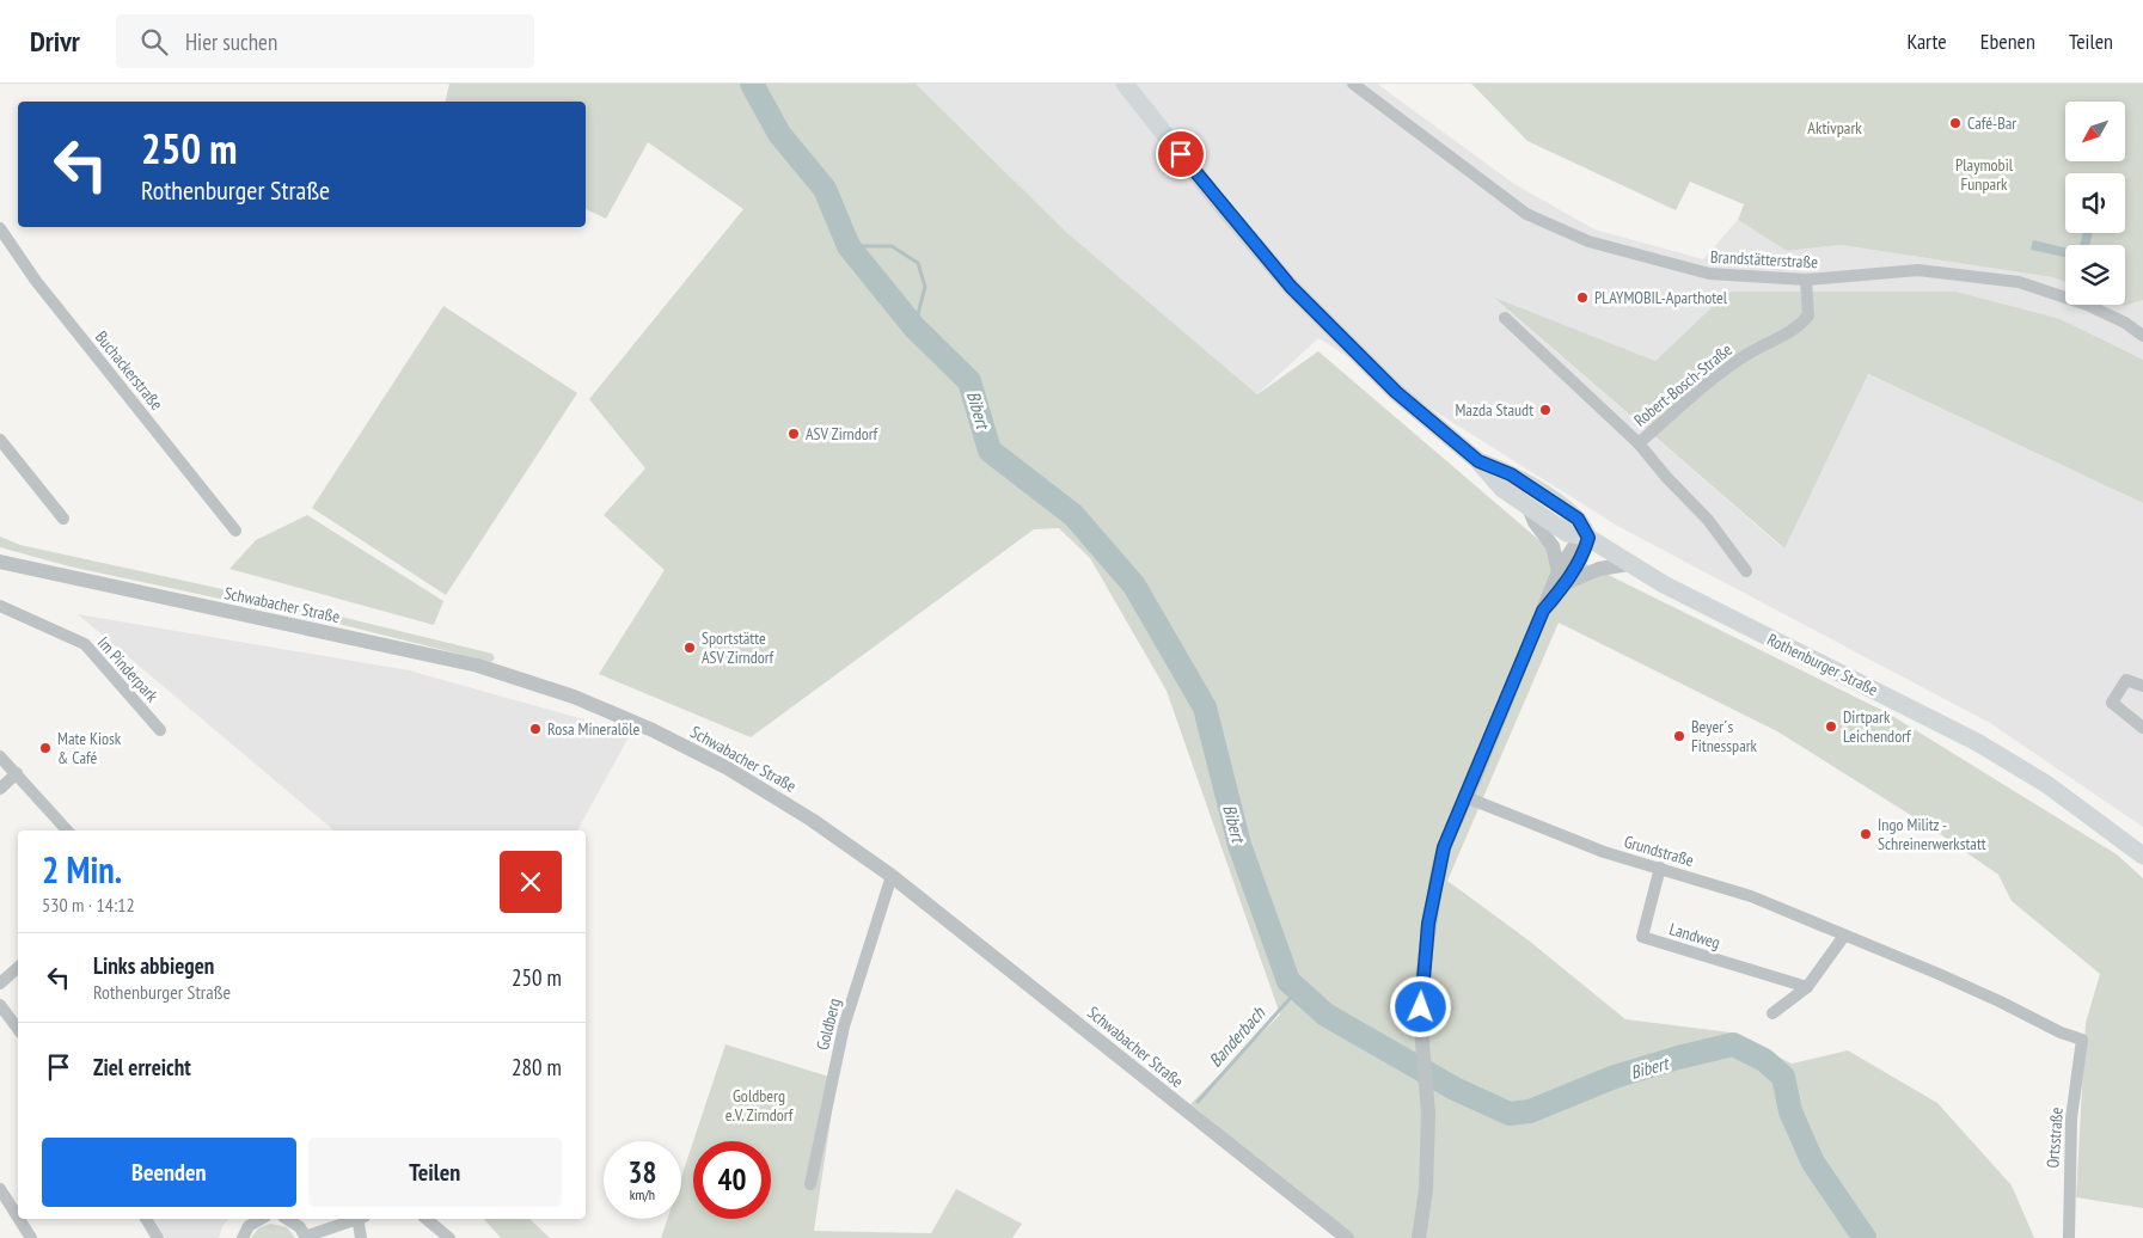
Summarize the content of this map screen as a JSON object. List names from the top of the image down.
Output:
{
  "streets": {
    "main road": ["Rothenburger Straße"],
    "street": [
      "Brandstätterstraße",
      "Buchackerstraße",
      "Robert-Bosch-Straße",
      "Schwabacher Straße",
      "Im Pinderpark",
      "Grundstraße",
      "Landweg",
      "Goldberg",
      "Ortsstraße"
    ]
  },
  "crossings": [
    ["Brandstätterstraße", "Robert-Bosch-Straße"],
    ["Schwabacher Straße", "Goldberg"],
    ["Grundstraße", "Landweg"],
    ["Grundstraße", "Ortsstraße"]
  ],
  "water": ["Bibert", "Banderbach"],
  "parks": ["Aktivpark", "Playmobil Funpark", "Goldberg e.V. Zirndorf"],
  "places": [
    "Café-Bar",
    "PLAYMOBIL-Aparthotel",
    "Mazda Staudt",
    "ASV Zirndorf",
    "Sportstätte ASV Zirndorf",
    "Dirtpark Leichendorf",
    "Rosa Mineralöle",
    "Beyer´s Fitnesspark",
    "Mate Kiosk & Café",
    "Ingo Militz - Schreinerwerkstatt"
  ],
  "north": "bottom left",
  "page": {
    "header": "Drivr",
    "search": "Hier suchen",
    "nav": ["Karte", "Ebenen", "Teilen"],
    "turn": ["250 m", "Rothenburger Straße"],
    "heading": ["2 Min.", "530 m · 14:12"],
    "list": [
      {
        "name": "Links abbiegen",
        "note": "Rothenburger Straße",
        "value": "250 m"
      },
      {
        "name": "Ziel erreicht",
        "value": "280 m"
      }
    ],
    "buttons": ["Beenden", "Teilen"],
    "speed": "38 km/h",
    "limit": "40"
  }
}
